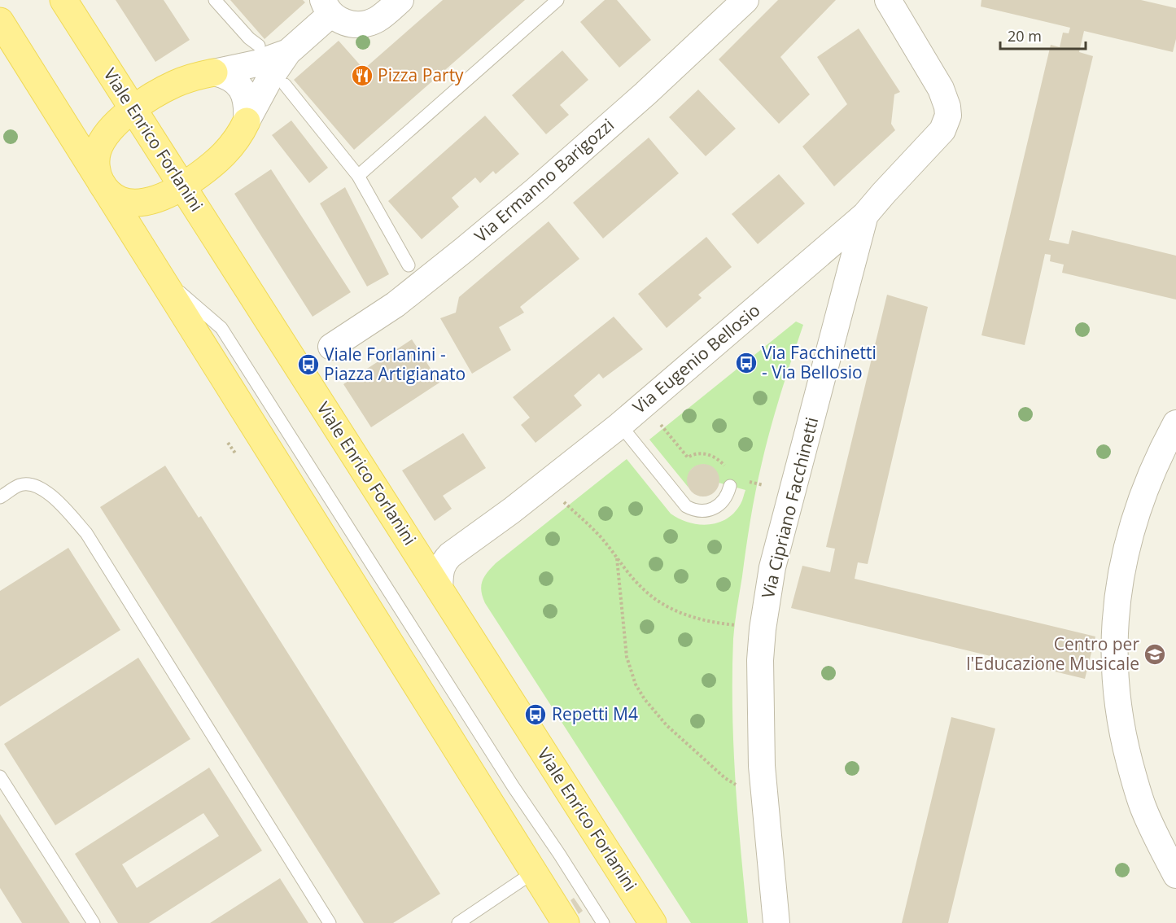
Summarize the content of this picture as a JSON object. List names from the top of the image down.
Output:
{
  "streets": {
    "main road": ["Viale Enrico Forlanini"],
    "street": ["Via Ermanno Barigozzi", "Via Eugenio Bellosio", "Via Cipriano Facchinetti"]
  },
  "crossings": [
    ["Viale Enrico Forlanini", "Via Eugenio Bellosio"],
    ["Via Eugenio Bellosio", "Via Cipriano Facchinetti"]
  ],
  "places": {
    "restaurant": ["Pizza Party"],
    "bus stop": ["Via Facchinetti - Via Bellosio", "Viale Forlanini - Piazza Artigianato", "Repetti M4"],
    "school or university": ["Centro per l'Educazione Musicale"]
  },
  "scale_bar": "20 m"
}
